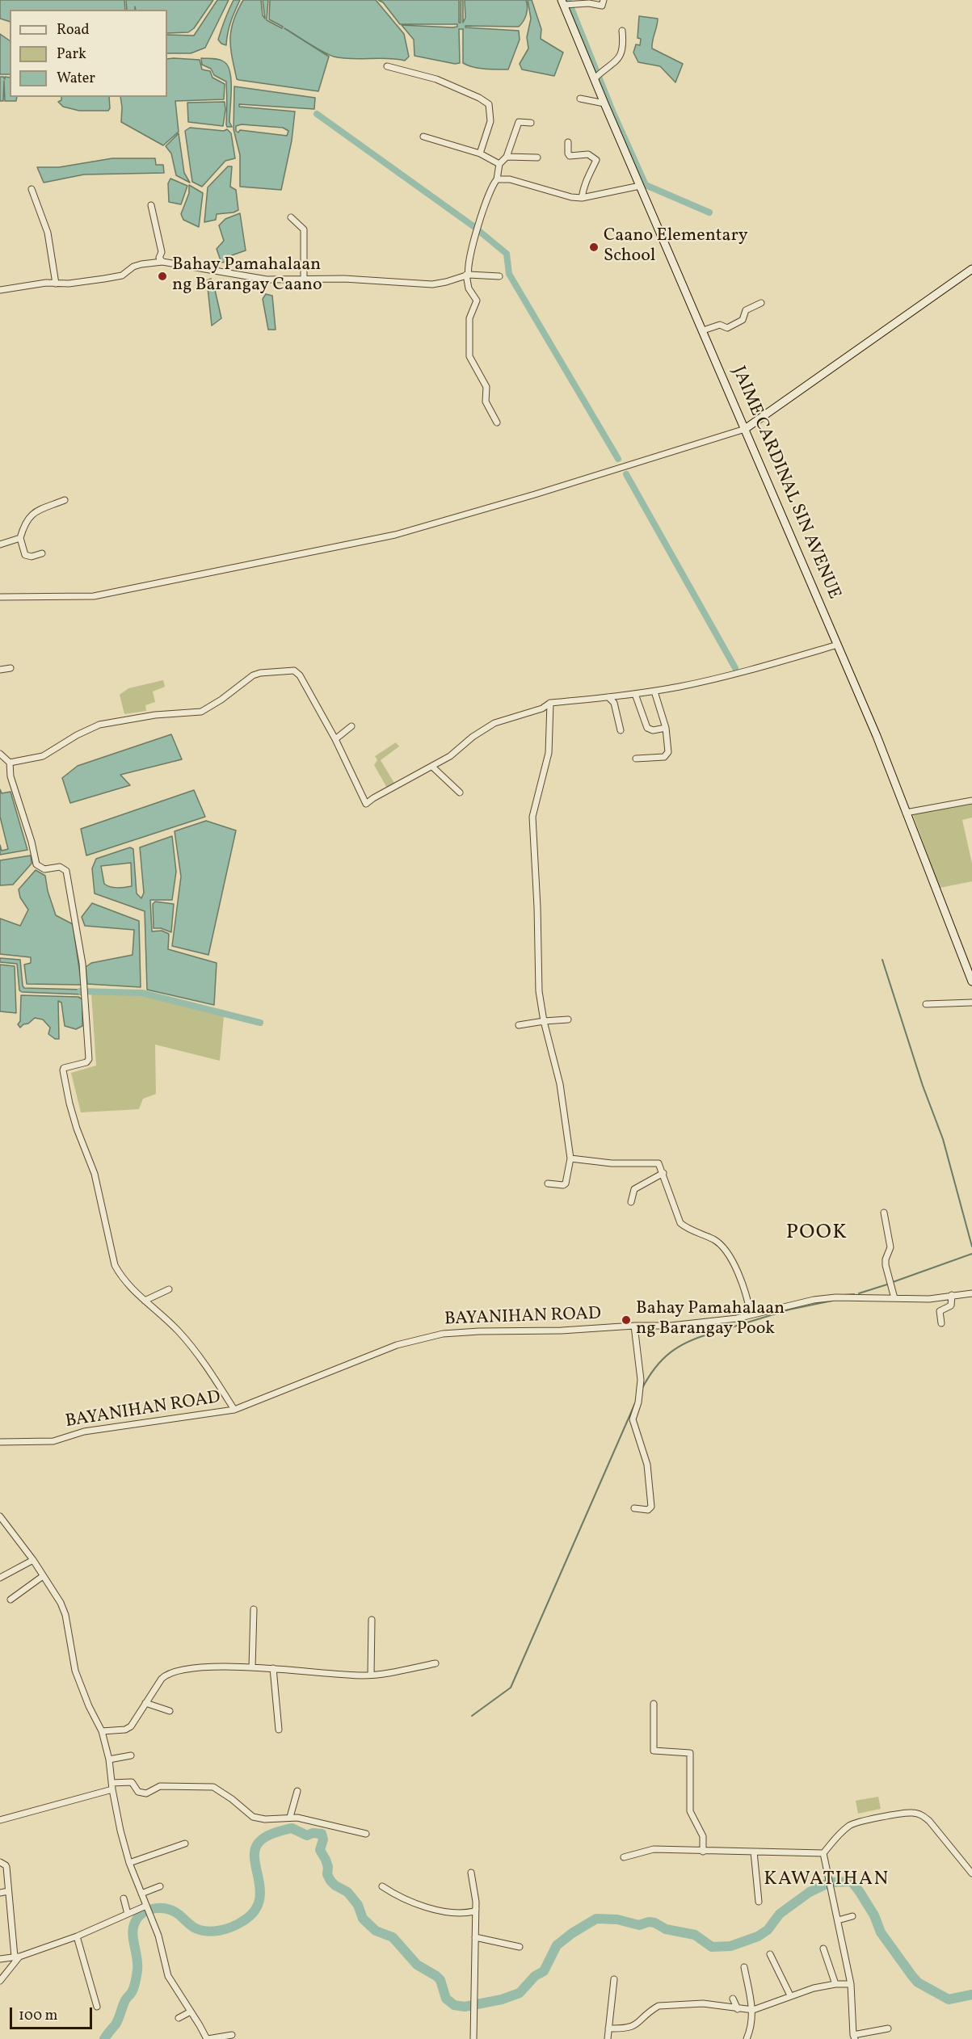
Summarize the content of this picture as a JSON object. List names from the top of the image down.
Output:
{
  "streets": {
    "main road": ["JAIME CARDINAL SIN AVENUE"],
    "street": ["BAYANIHAN ROAD"]
  },
  "districts": ["POOK", "KAWATIHAN"],
  "places": ["Caano Elementary School", "Bahay Pamahalaan ng Barangay Caano", "Bahay Pamahalaan ng Barangay Pook"],
  "legend": ["Road", "Park", "Water"],
  "scale_bar": "100 m"
}
